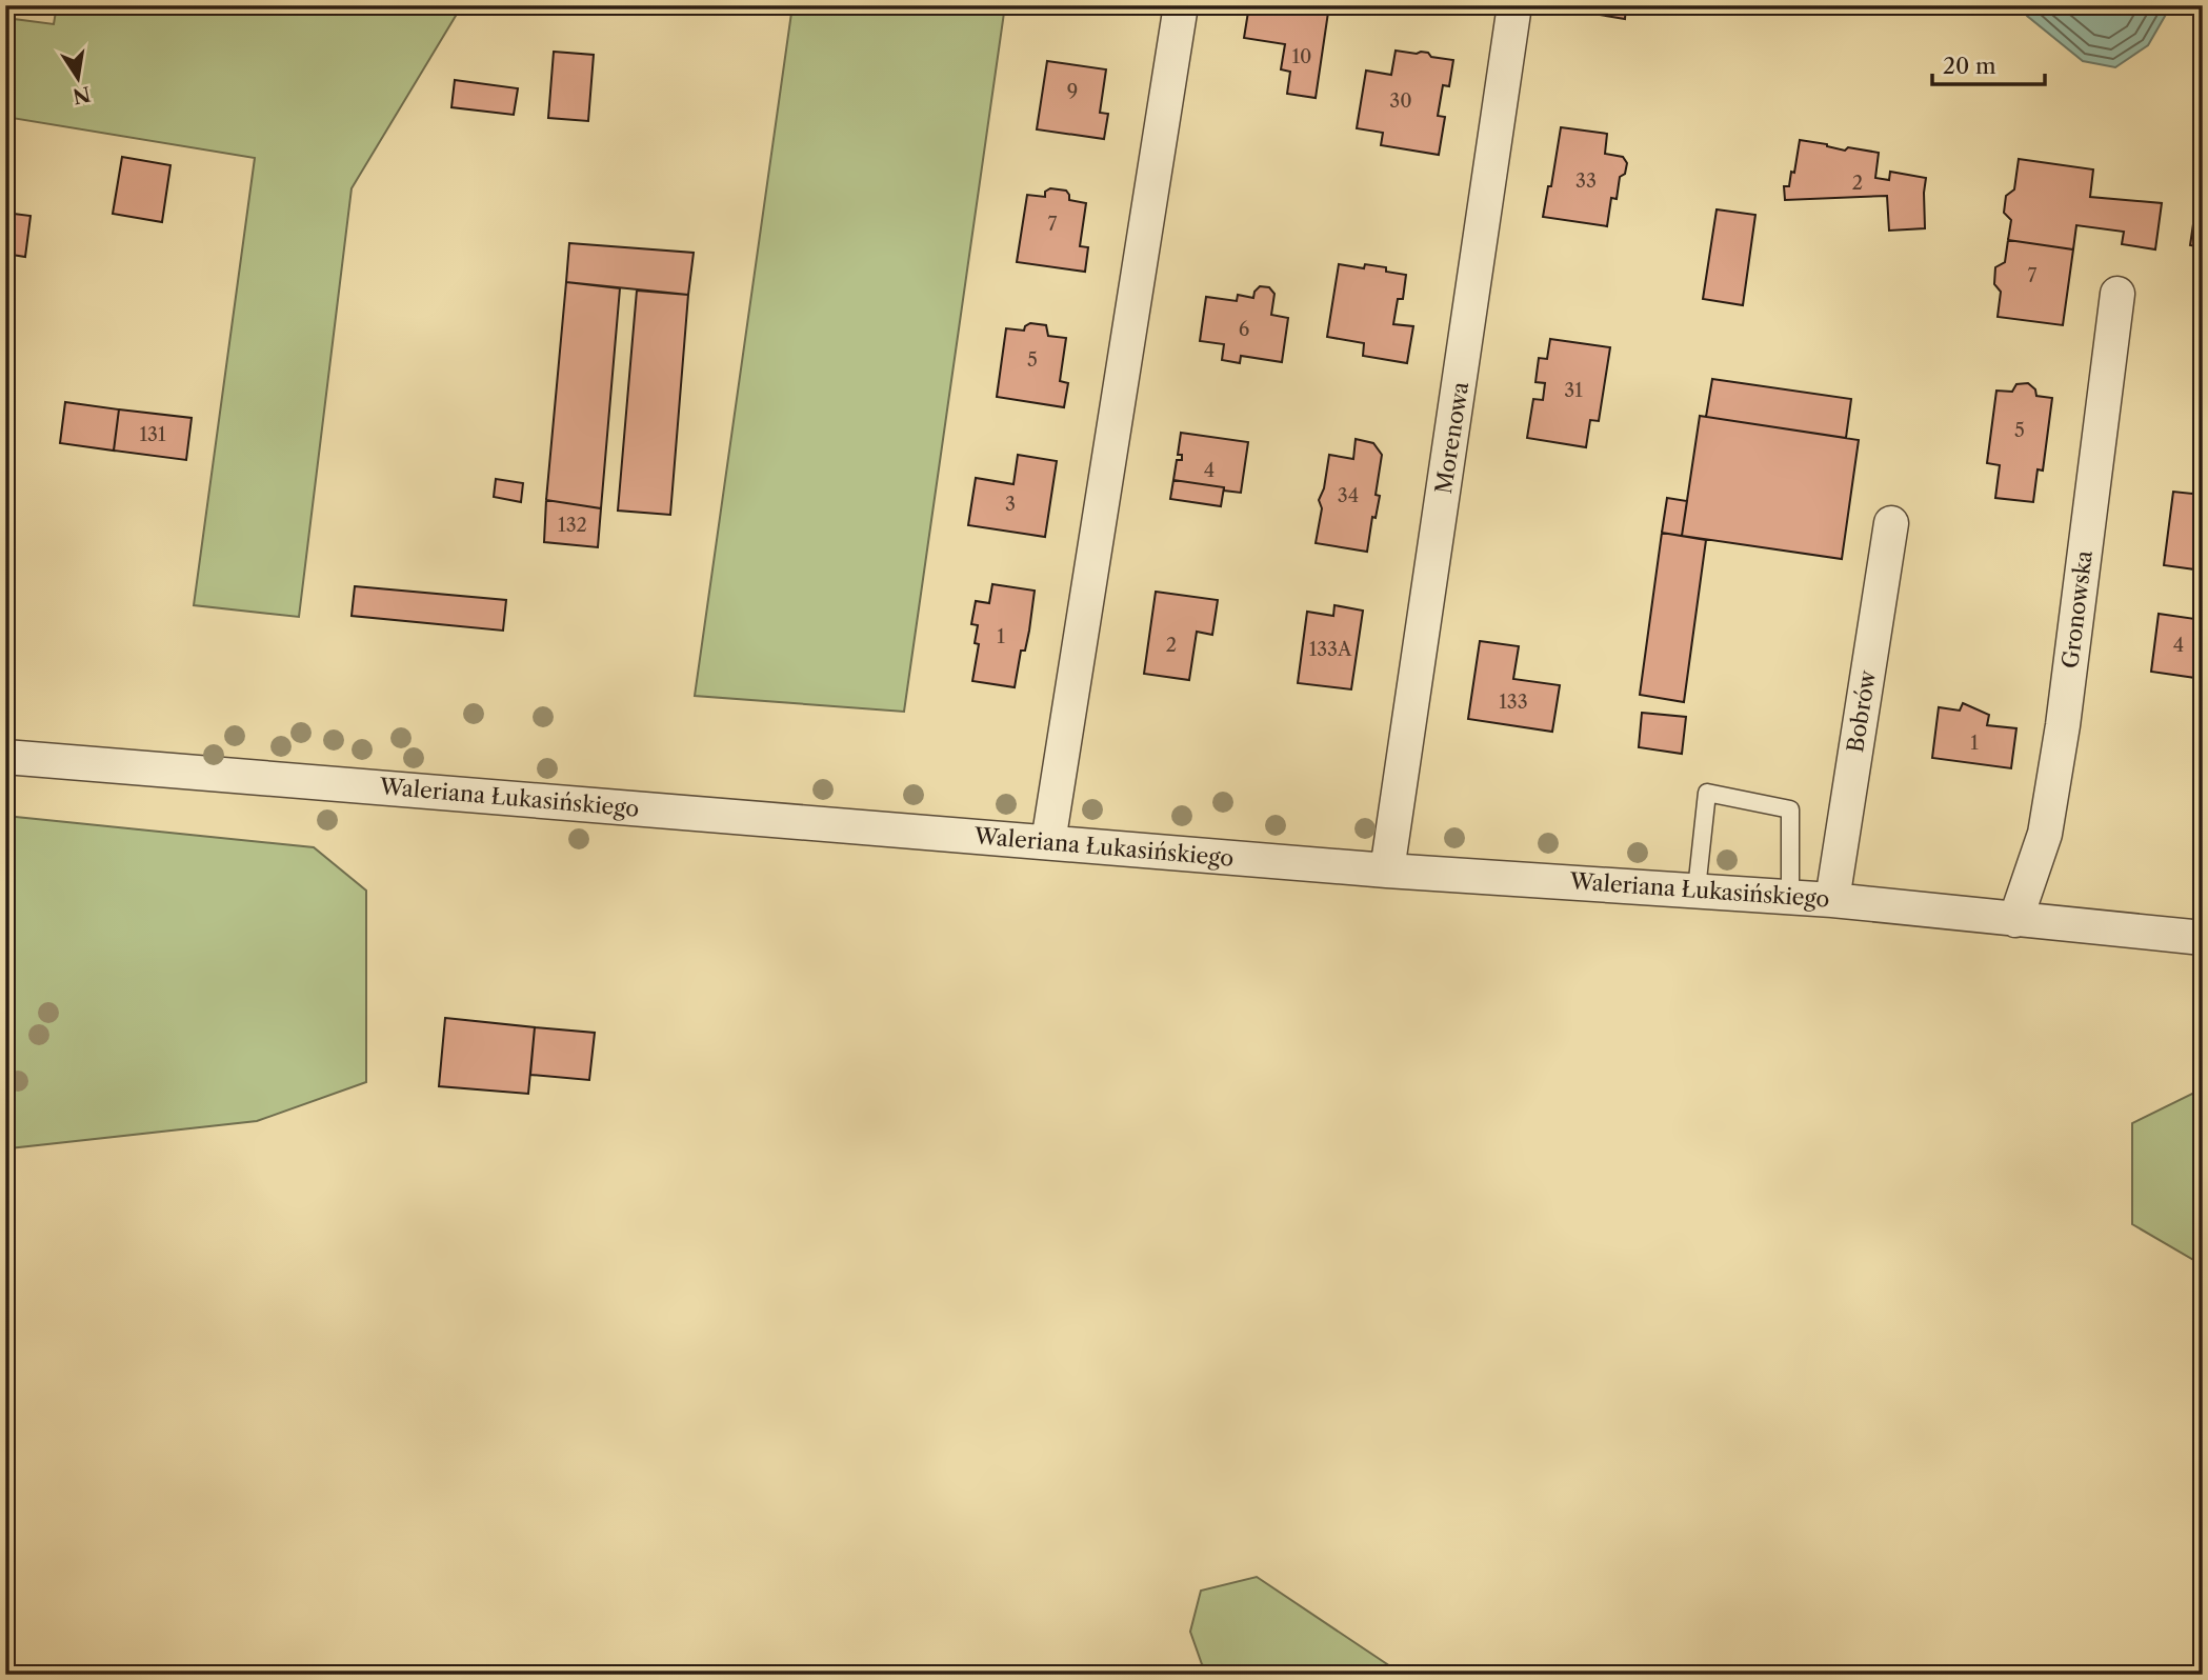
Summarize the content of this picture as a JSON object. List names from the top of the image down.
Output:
{
  "streets": {
    "street": [
      "Morenowa",
      "Gronowska",
      "Bobrów",
      "Waleriana Łukasińskiego"
    ]
  },
  "crossings": [
    ["Morenowa", "Waleriana Łukasińskiego"],
    ["Gronowska", "Waleriana Łukasińskiego"],
    ["Bobrów", "Waleriana Łukasińskiego"]
  ],
  "house_numbers": [
    "10",
    "9",
    "30",
    "33",
    "2",
    "7",
    "7",
    "6",
    "5",
    "31",
    "5",
    "131",
    "4",
    "34",
    "3",
    "132",
    "1",
    "2",
    "4",
    "133A",
    "133",
    "1"
  ],
  "scale_bar": "20 m",
  "north": "bottom"
}
